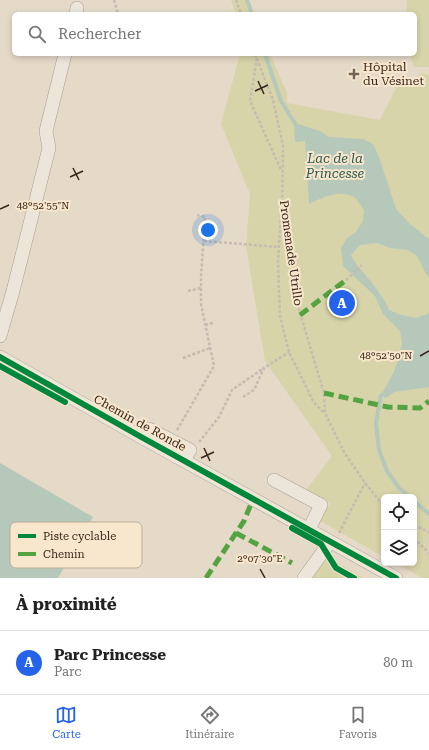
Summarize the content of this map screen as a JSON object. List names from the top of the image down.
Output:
{
  "streets": {
    "street": ["Chemin de Ronde"],
    "path": ["Promenade Utrillo"]
  },
  "water": ["Lac de la Princesse"],
  "places": {
    "health": ["Hôpital du Vésinet"]
  },
  "legend": ["Piste cyclable", "Chemin"],
  "page": {
    "search": "Rechercher",
    "pins": "A",
    "heading": "À proximité",
    "list": [
      {
        "mark": "A",
        "name": "Parc Princesse",
        "note": "Parc",
        "value": "80 m"
      }
    ],
    "nav": ["Carte", "Itinéraire", "Favoris"]
  },
  "coordinates": ["48°52'55\"N", "48°52'50\"N", "2°07'30\"E"]
}
